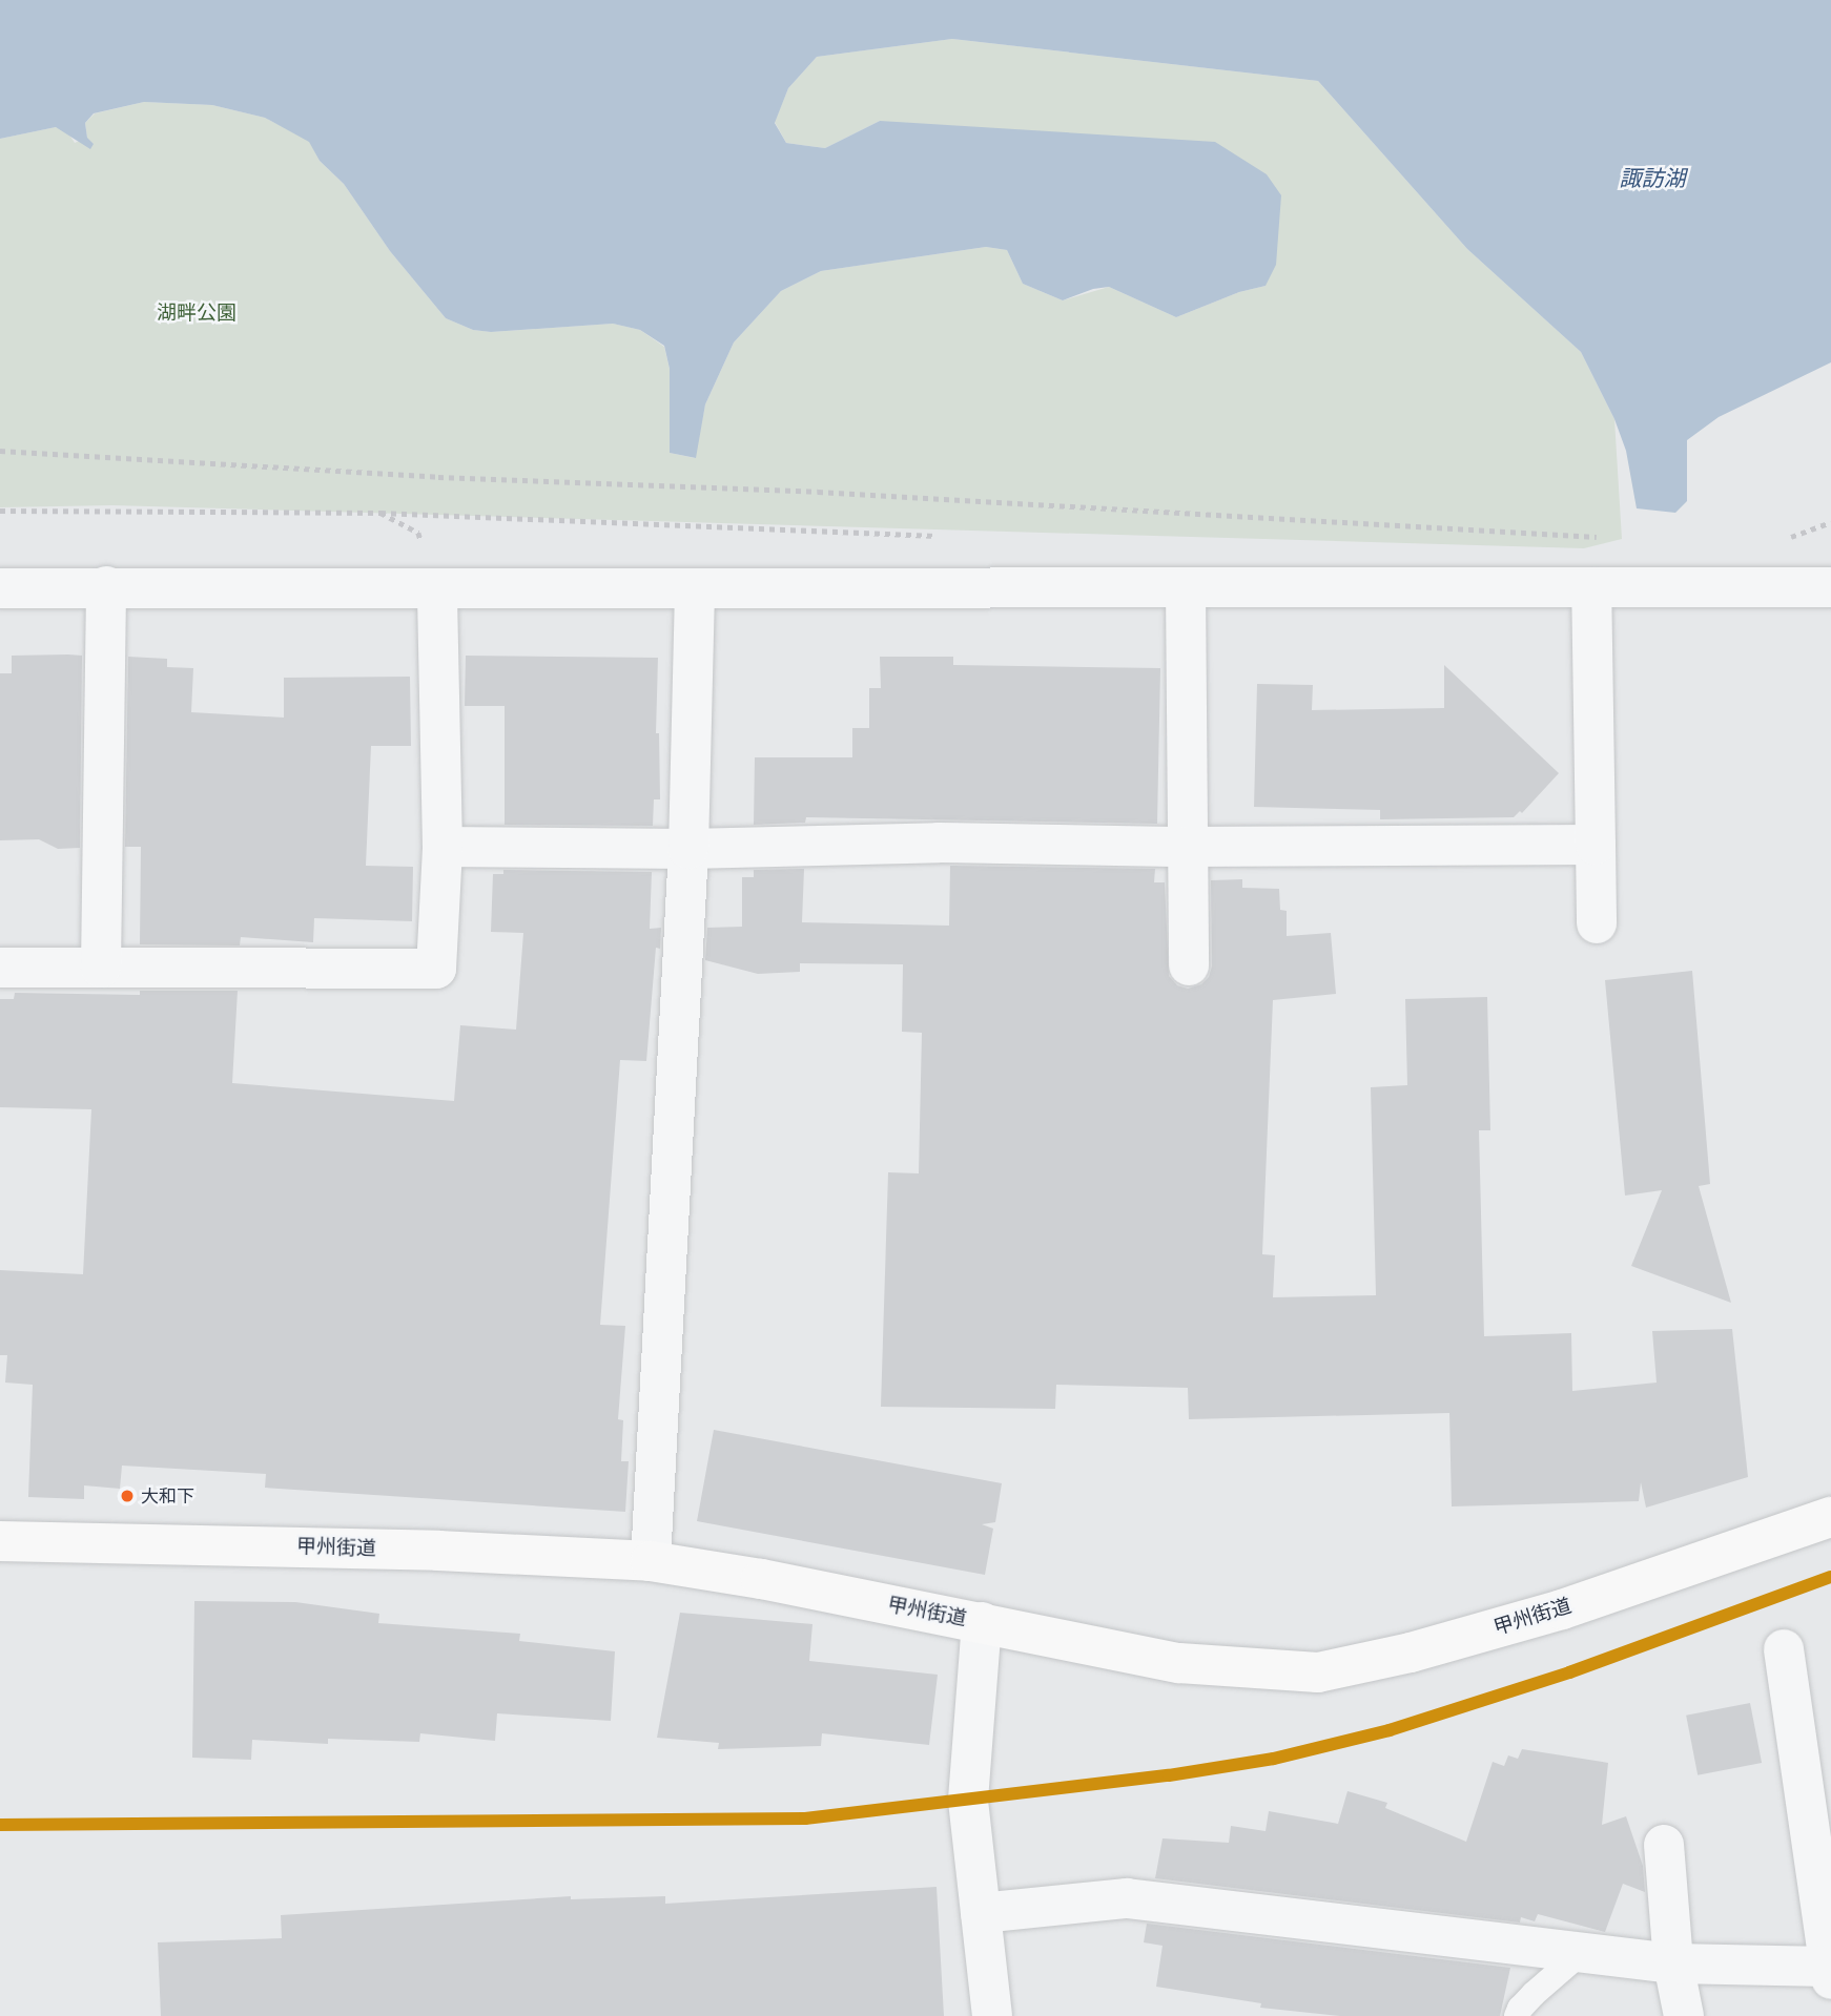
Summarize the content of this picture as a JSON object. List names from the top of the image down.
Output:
{
  "streets": {
    "highway": ["甲州街道"]
  },
  "water": ["諏訪湖"],
  "parks": ["湖畔公園"],
  "places": ["大和下"]
}
